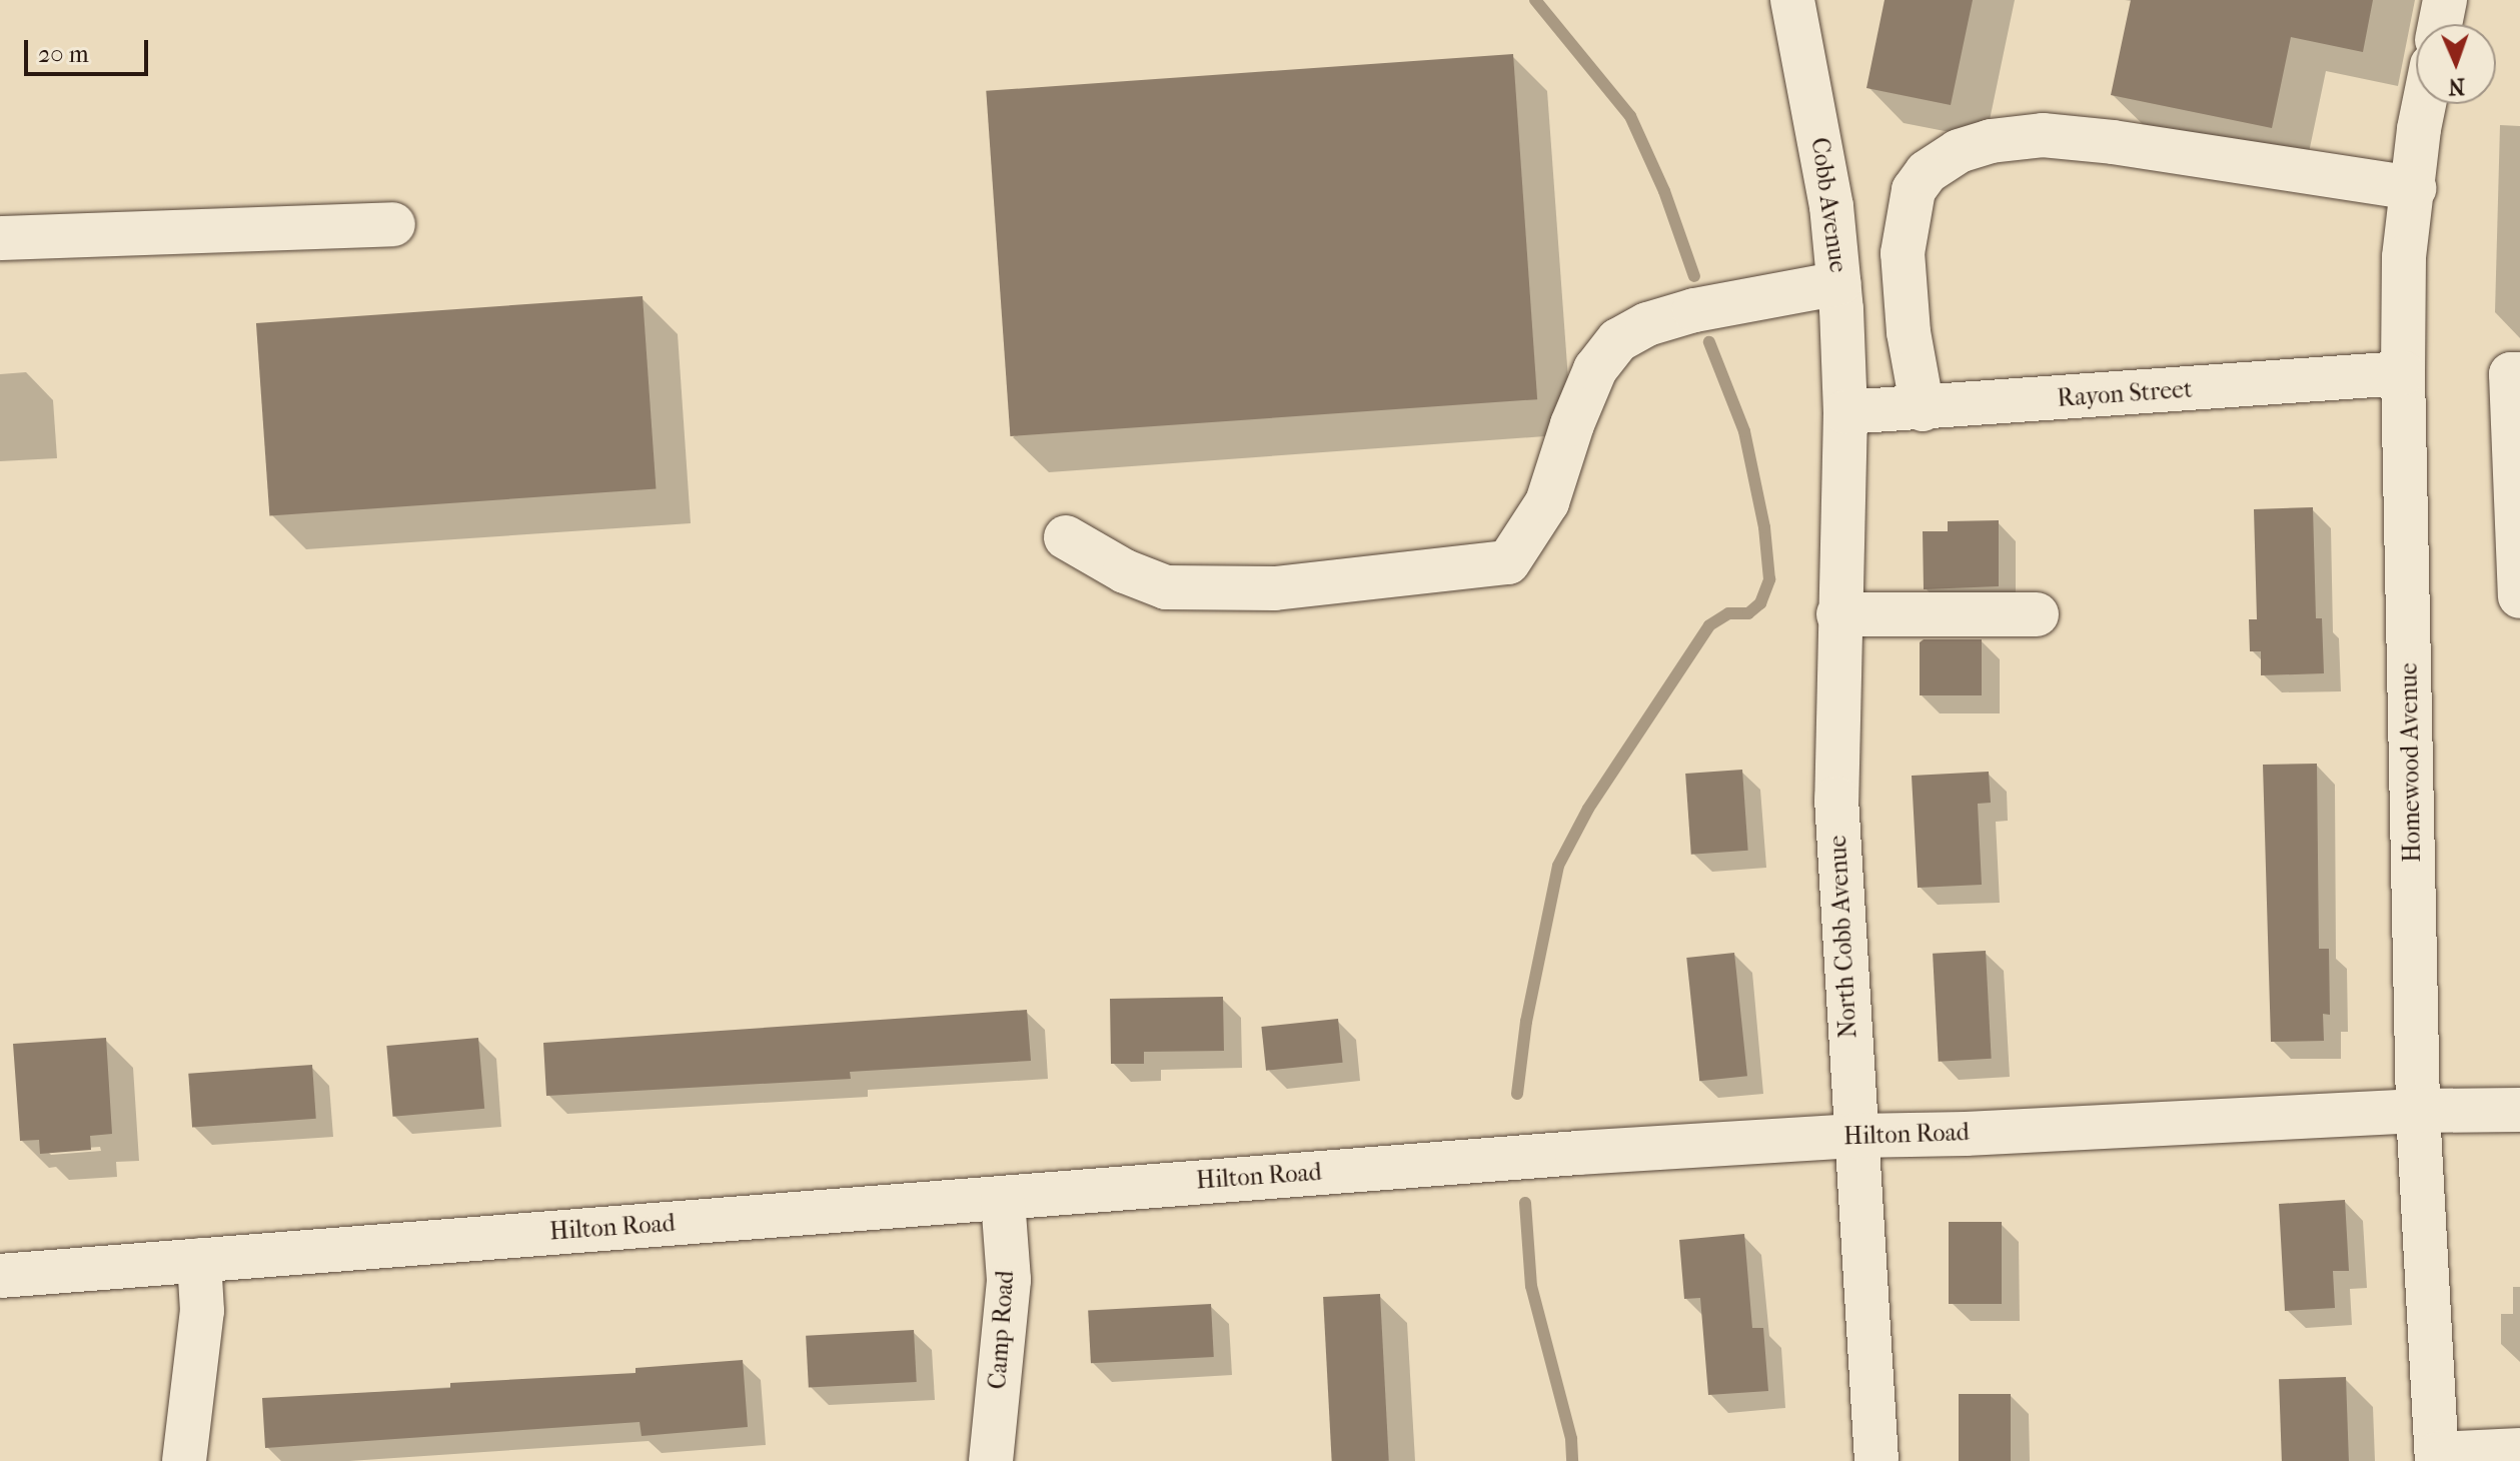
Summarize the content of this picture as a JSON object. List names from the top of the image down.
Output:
{
  "streets": {
    "street": [
      "Cobb Avenue",
      "Rayon Street",
      "Homewood Avenue",
      "North Cobb Avenue",
      "Hilton Road",
      "Camp Road"
    ]
  },
  "crossings": [
    ["Cobb Avenue", "Rayon Street"],
    ["Cobb Avenue", "North Cobb Avenue"],
    ["Rayon Street", "Homewood Avenue"],
    ["Rayon Street", "North Cobb Avenue"],
    ["Homewood Avenue", "Hilton Road"],
    ["North Cobb Avenue", "Hilton Road"],
    ["Hilton Road", "Camp Road"]
  ],
  "scale_bar": "20 m",
  "north": "bottom"
}
